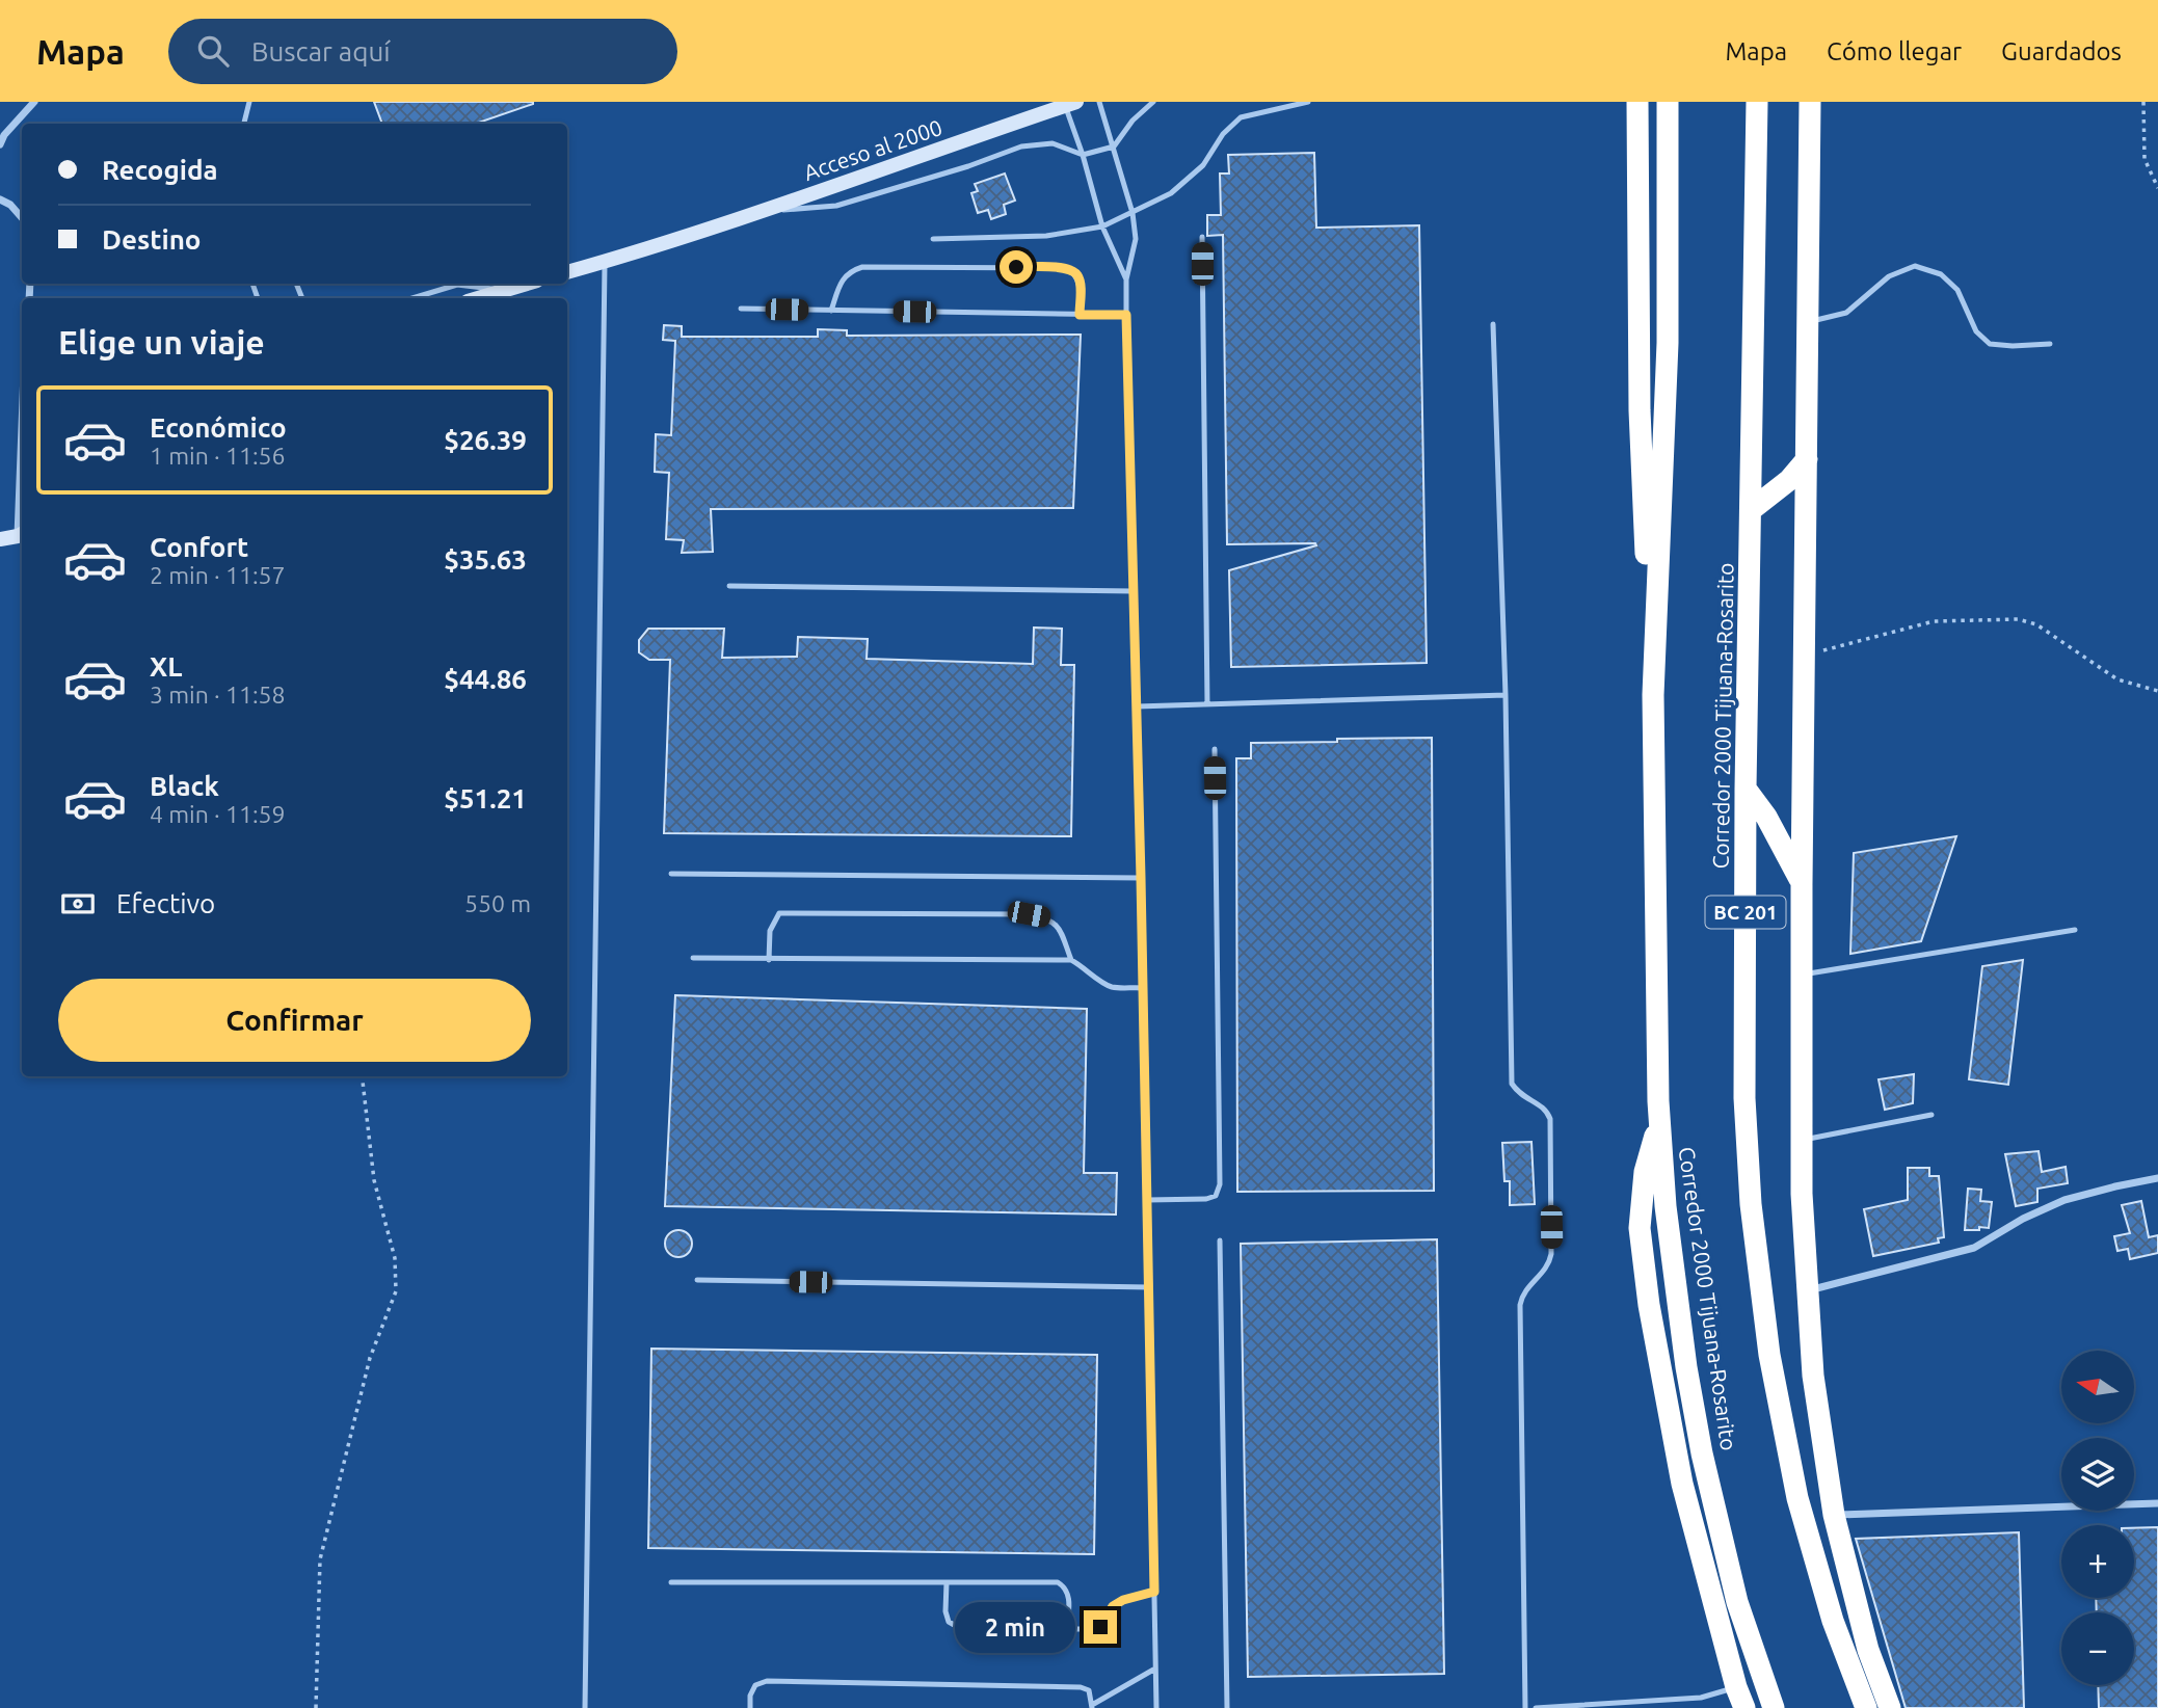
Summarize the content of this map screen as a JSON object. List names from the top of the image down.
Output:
{
  "streets": {
    "highway": ["Corredor 2000 Tijuana-Rosarito", "BC 201"],
    "street": ["Acceso al 2000"]
  },
  "north": "left",
  "page": {
    "header": "Mapa",
    "search": "Buscar aquí",
    "nav": ["Mapa", "Cómo llegar", "Guardados"],
    "banner": ["Recogida", "Destino"],
    "heading": "Elige un viaje",
    "list": [
      {
        "name": "Económico",
        "note": "1 min · 11:56",
        "value": "$26.39"
      },
      {
        "name": "Confort",
        "note": "2 min · 11:57",
        "value": "$35.63"
      },
      {
        "name": "XL",
        "note": "3 min · 11:58",
        "value": "$44.86"
      },
      {
        "name": "Black",
        "note": "4 min · 11:59",
        "value": "$51.21"
      }
    ],
    "pay": ["Efectivo", "550 m"],
    "buttons": "Confirmar",
    "map_buttons": ["+", "−"],
    "bubble": "2 min"
  }
}
